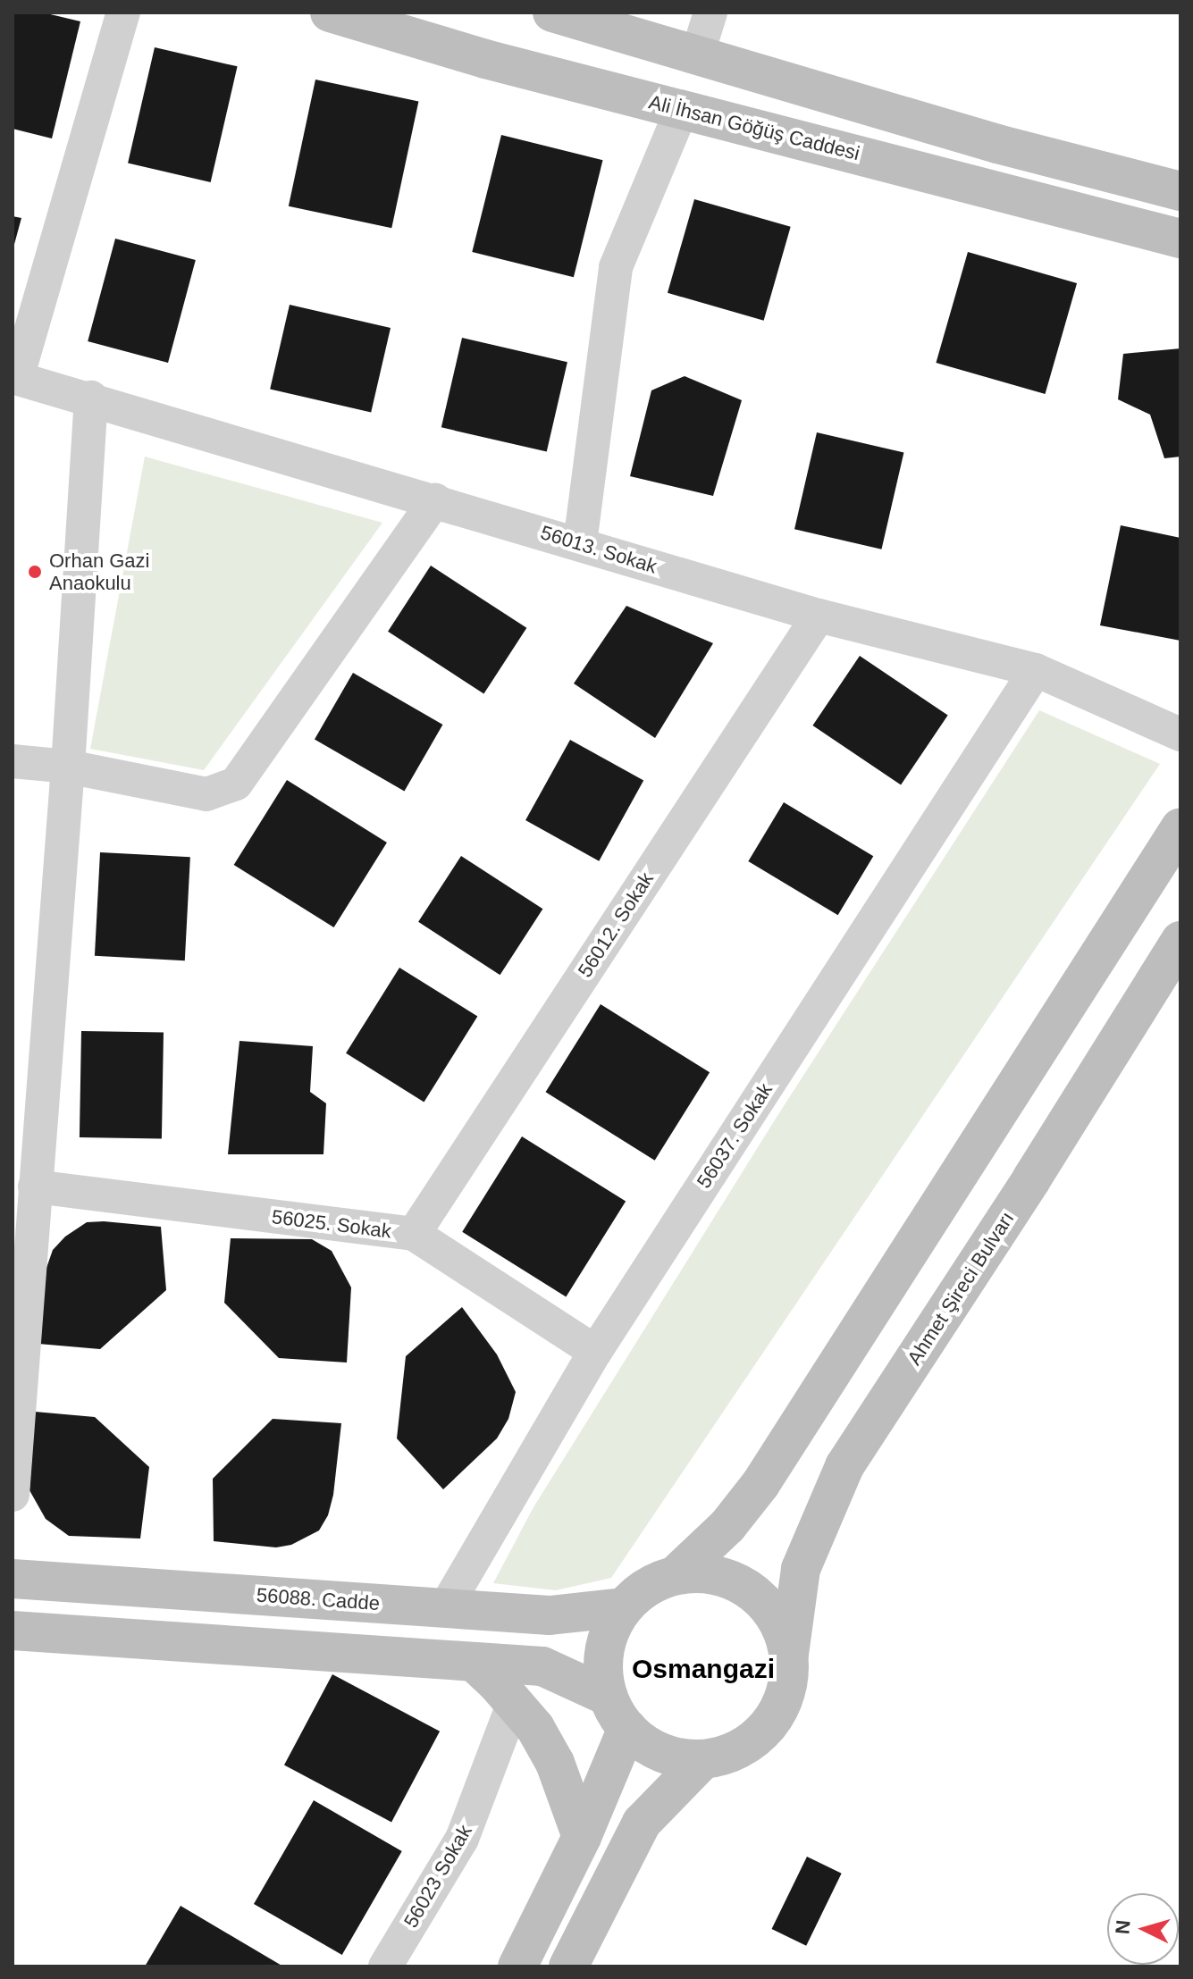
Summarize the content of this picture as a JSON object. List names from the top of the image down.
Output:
{
  "streets": {
    "main road": ["Ali İhsan Göğüş Caddesi", "Ahmet Şireci Bulvarı", "56088. Cadde"],
    "street": [
      "56013. Sokak",
      "56012. Sokak",
      "56037. Sokak",
      "56025. Sokak",
      "56023 Sokak"
    ]
  },
  "crossings": [
    ["56013. Sokak", "56012. Sokak"],
    ["56013. Sokak", "56037. Sokak"],
    ["56012. Sokak", "56025. Sokak"],
    ["56037. Sokak", "56025. Sokak"],
    ["56037. Sokak", "56088. Cadde"],
    ["Ahmet Şireci Bulvarı", "56088. Cadde"]
  ],
  "districts": ["Osmangazi"],
  "places": ["Orhan Gazi Anaokulu"],
  "north": "left"
}
